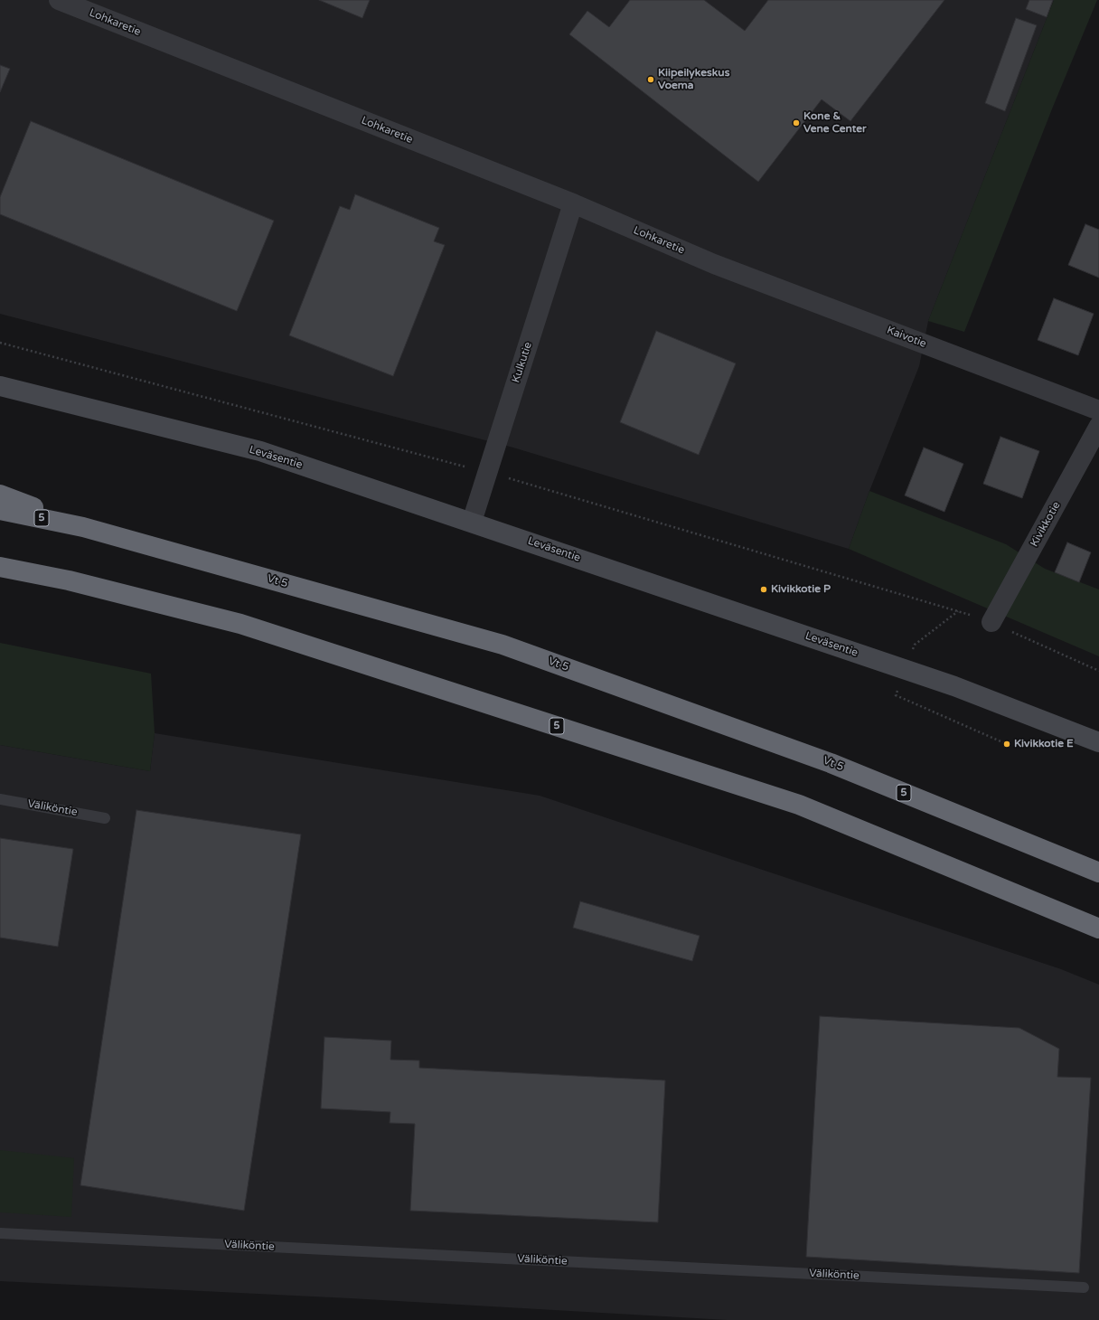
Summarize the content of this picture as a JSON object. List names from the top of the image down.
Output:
{
  "streets": {
    "highway": ["5", "Vt 5"],
    "main road": ["Leväsentie"],
    "street": [
      "Lohkaretie",
      "Kaivotie",
      "Kulkutie",
      "Kivikkotie"
    ],
    "lane": ["Väliköntie"]
  },
  "crossings": [
    ["Lohkaretie", "Kaivotie"],
    ["Lohkaretie", "Kulkutie"],
    ["Kulkutie", "Leväsentie"]
  ],
  "places": [
    "Kiipeilykeskus Voema",
    "Kone & Vene Center",
    "Kivikkotie P",
    "Kivikkotie E"
  ]
}
